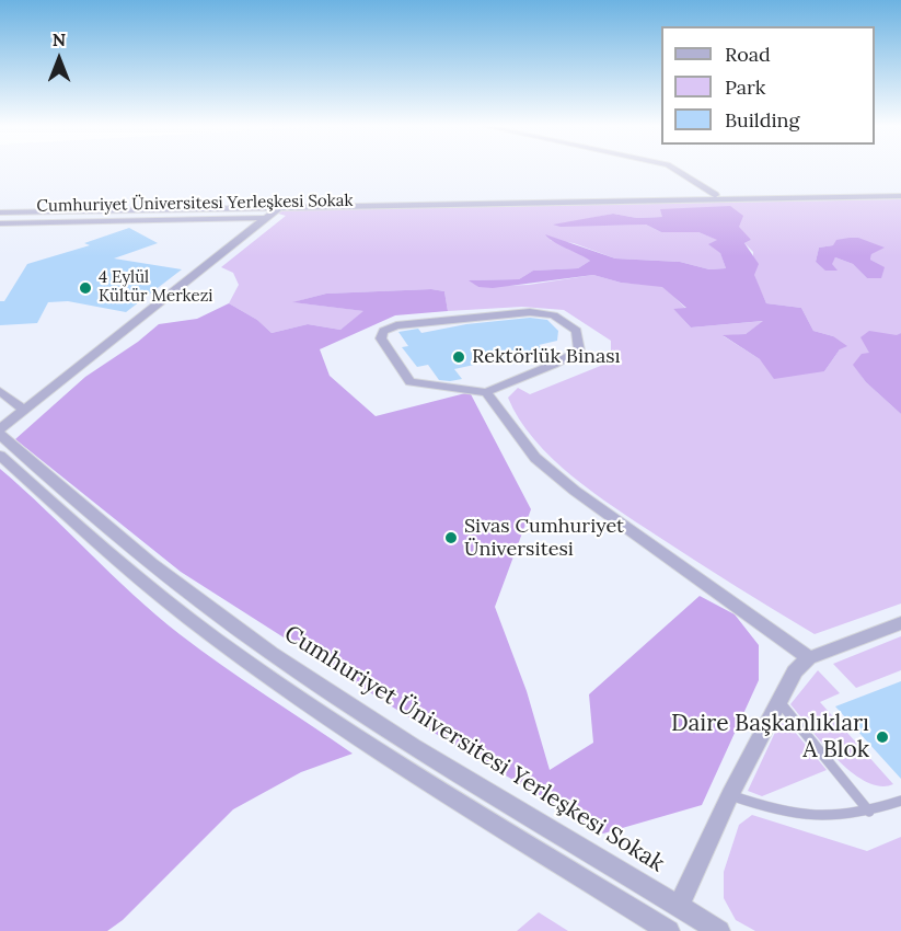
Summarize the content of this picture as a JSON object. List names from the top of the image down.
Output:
{
  "streets": {
    "street": ["Cumhuriyet Üniversitesi Yerleşkesi Sokak"]
  },
  "places": [
    "4 Eylül Kültür Merkezi",
    "Rektörlük Binası",
    "Sivas Cumhuriyet Üniversitesi",
    "Daire Başkanlıkları A Blok"
  ],
  "legend": ["Road", "Park", "Building"],
  "north": "top"
}
